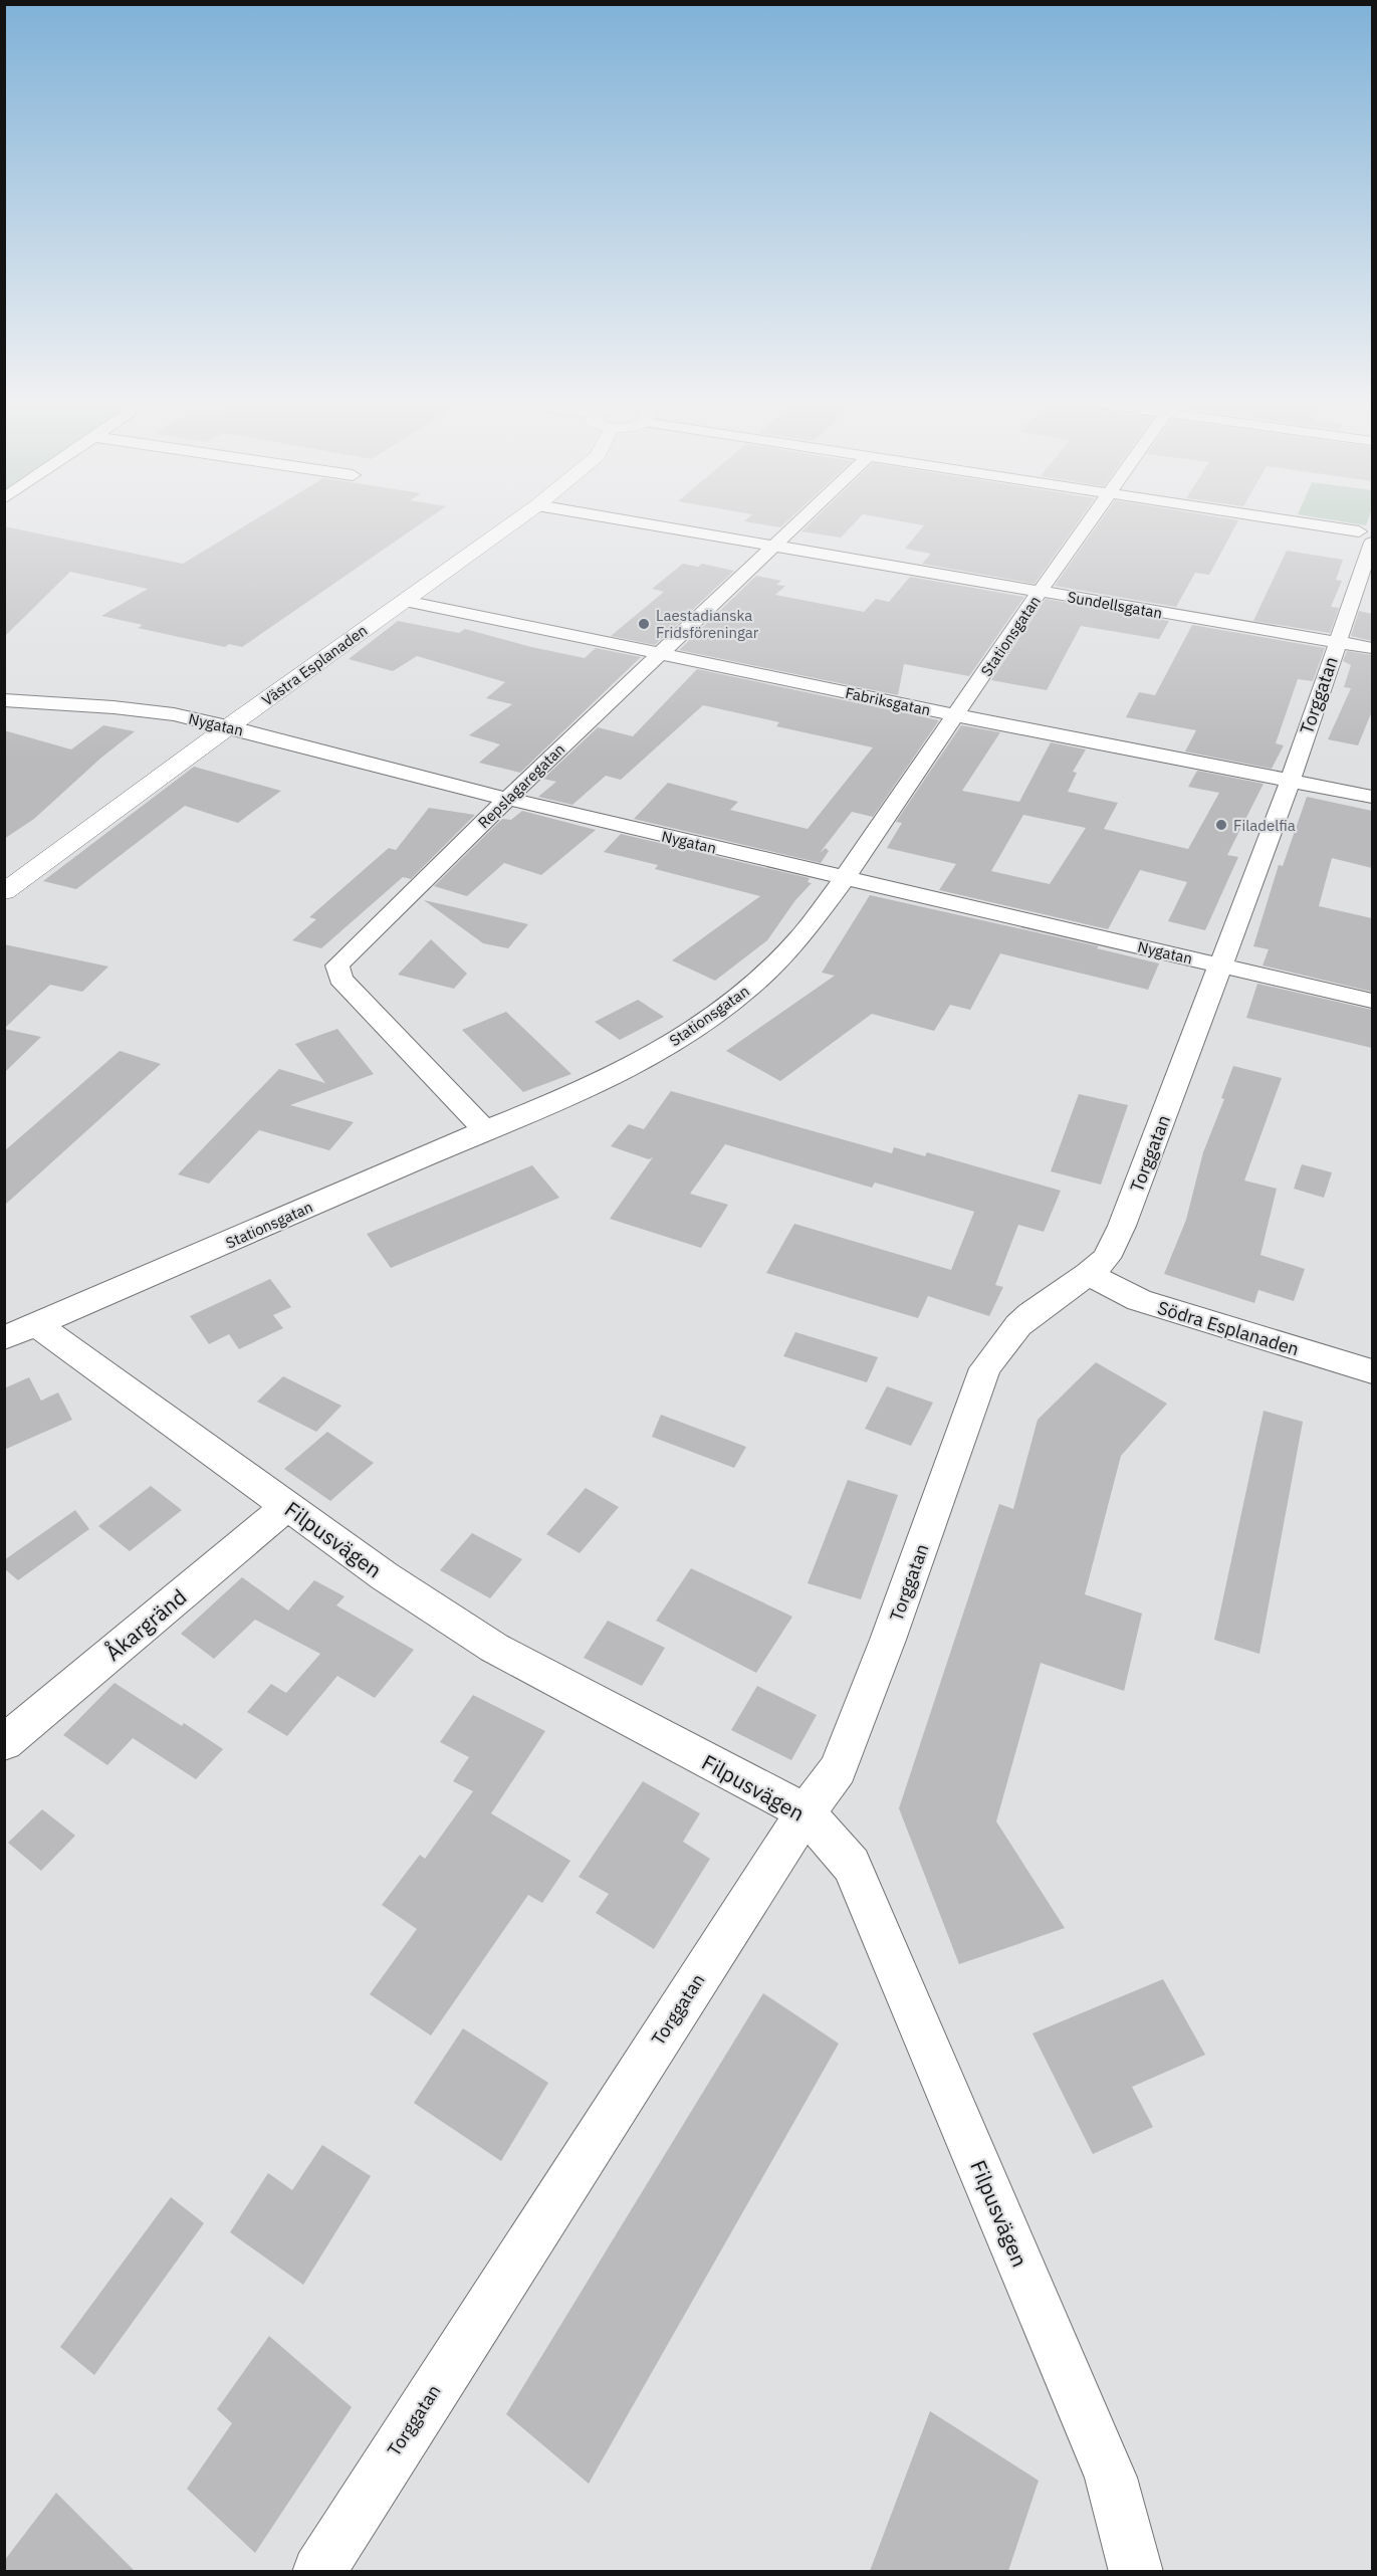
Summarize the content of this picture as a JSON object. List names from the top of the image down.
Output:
{
  "streets": {
    "street": [
      "Sundellsgatan",
      "Stationsgatan",
      "Västra Esplanaden",
      "Torggatan",
      "Fabriksgatan",
      "Nygatan",
      "Repslagaregatan",
      "Södra Esplanaden",
      "Filpusvägen",
      "Åkargränd"
    ]
  },
  "crossings": [
    ["Sundellsgatan", "Stationsgatan"],
    ["Sundellsgatan", "Torggatan"],
    ["Sundellsgatan", "Repslagaregatan"],
    ["Stationsgatan", "Fabriksgatan"],
    ["Stationsgatan", "Nygatan"],
    ["Stationsgatan", "Repslagaregatan"],
    ["Stationsgatan", "Filpusvägen"],
    ["Västra Esplanaden", "Fabriksgatan"],
    ["Västra Esplanaden", "Nygatan"],
    ["Torggatan", "Fabriksgatan"],
    ["Torggatan", "Nygatan"],
    ["Torggatan", "Södra Esplanaden"],
    ["Torggatan", "Filpusvägen"],
    ["Fabriksgatan", "Repslagaregatan"],
    ["Nygatan", "Repslagaregatan"],
    ["Filpusvägen", "Åkargränd"]
  ],
  "places": ["Laestadianska Fridsföreningar", "Filadelfia"]
}
